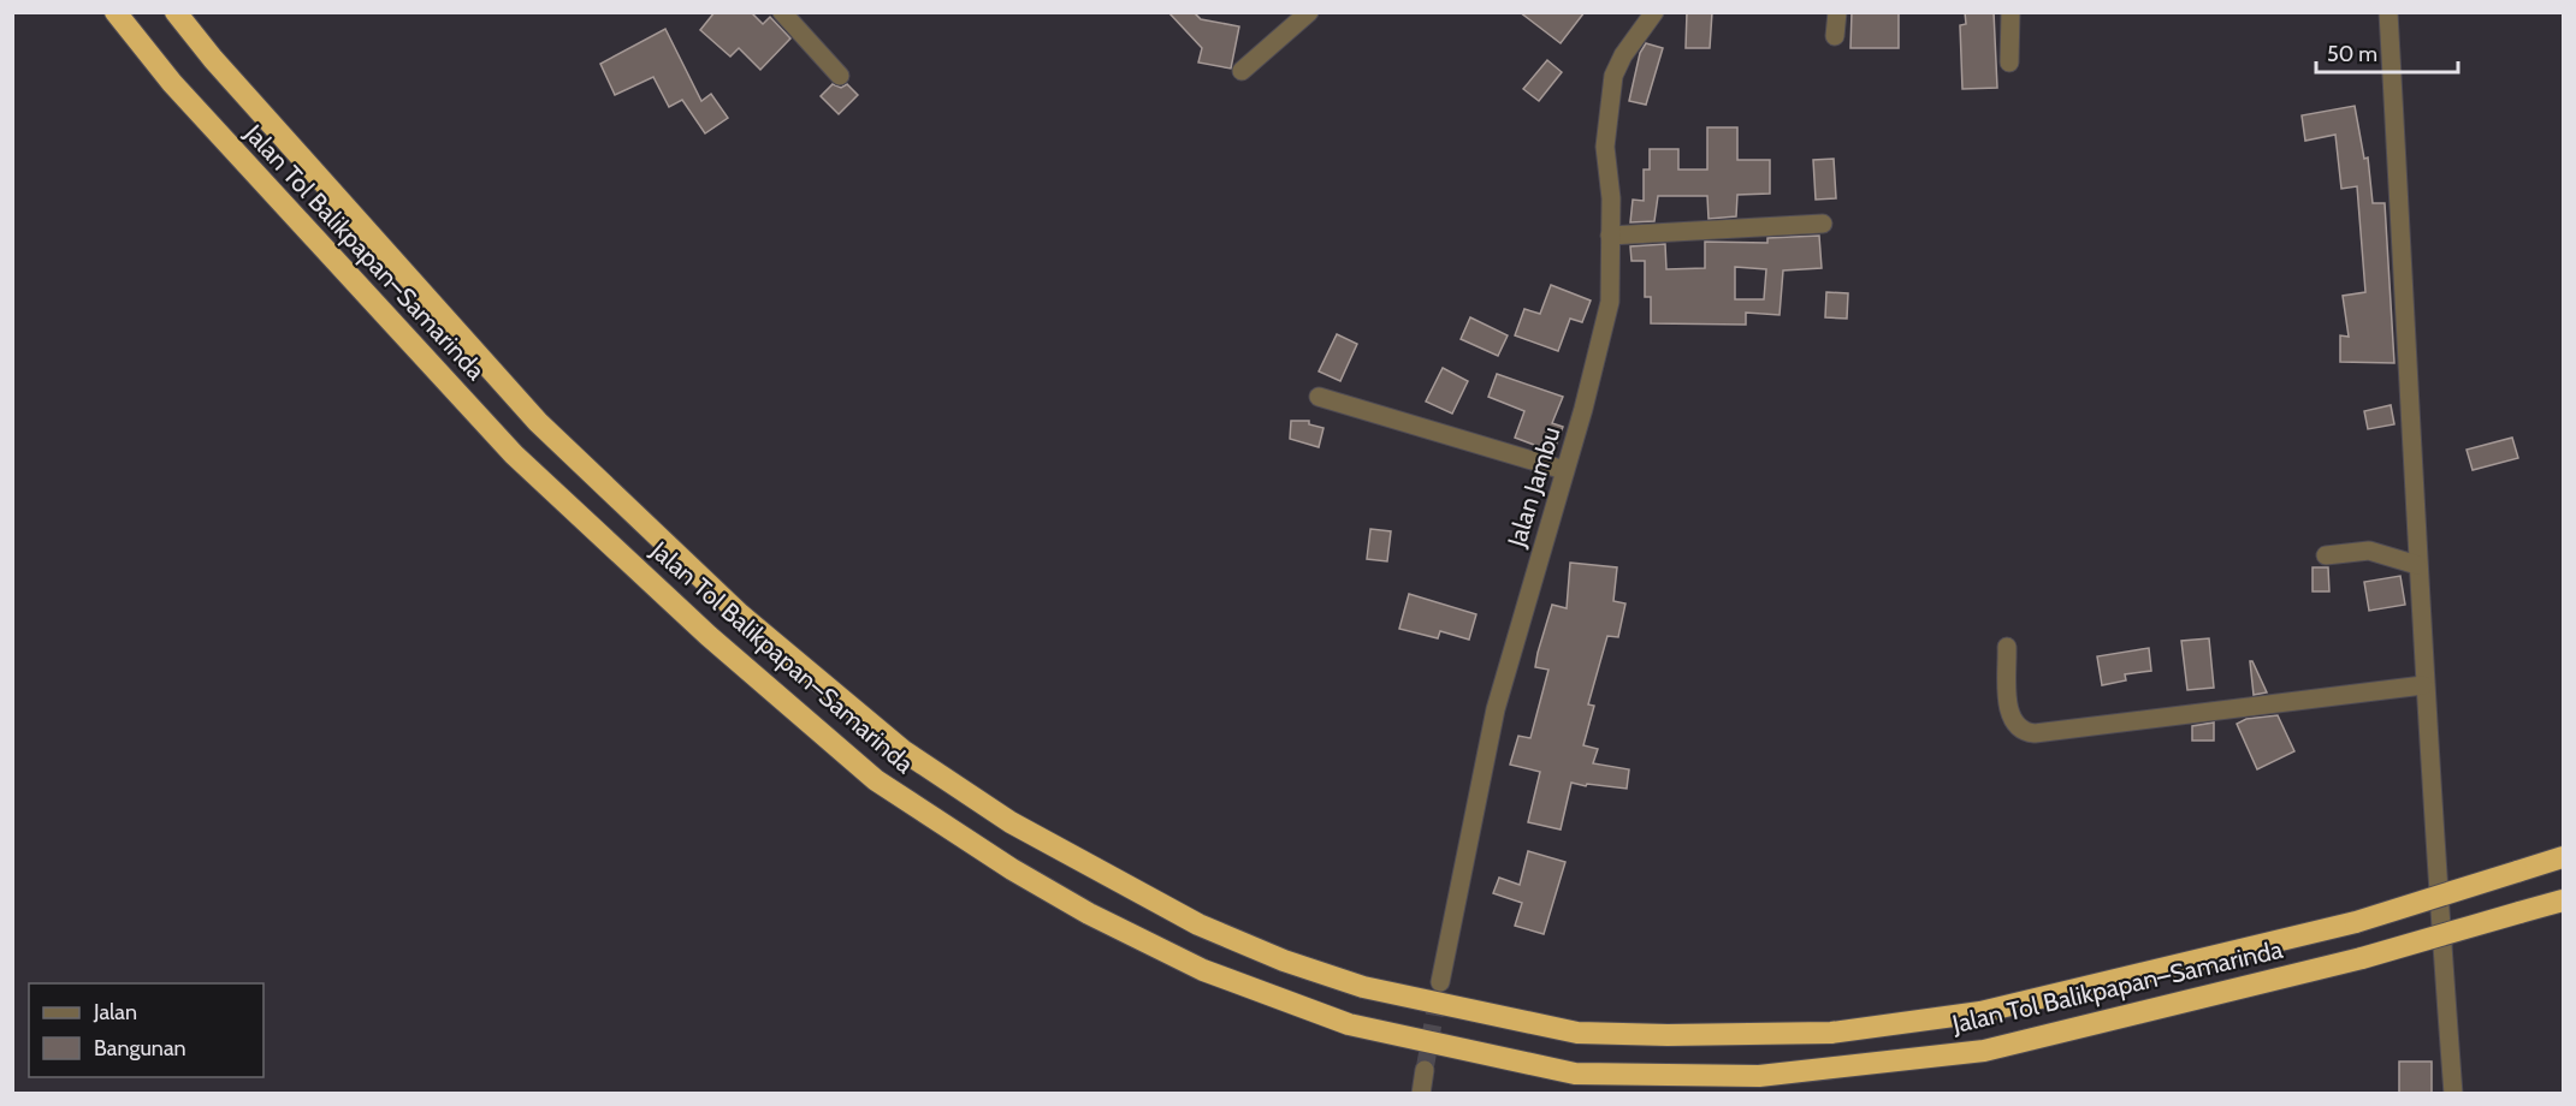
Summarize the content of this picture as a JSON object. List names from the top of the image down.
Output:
{
  "streets": {
    "highway": ["Jalan Tol Balikpapan–Samarinda"],
    "street": ["Jalan Jambu"]
  },
  "legend": ["Jalan", "Bangunan"],
  "scale_bar": "50 m"
}
